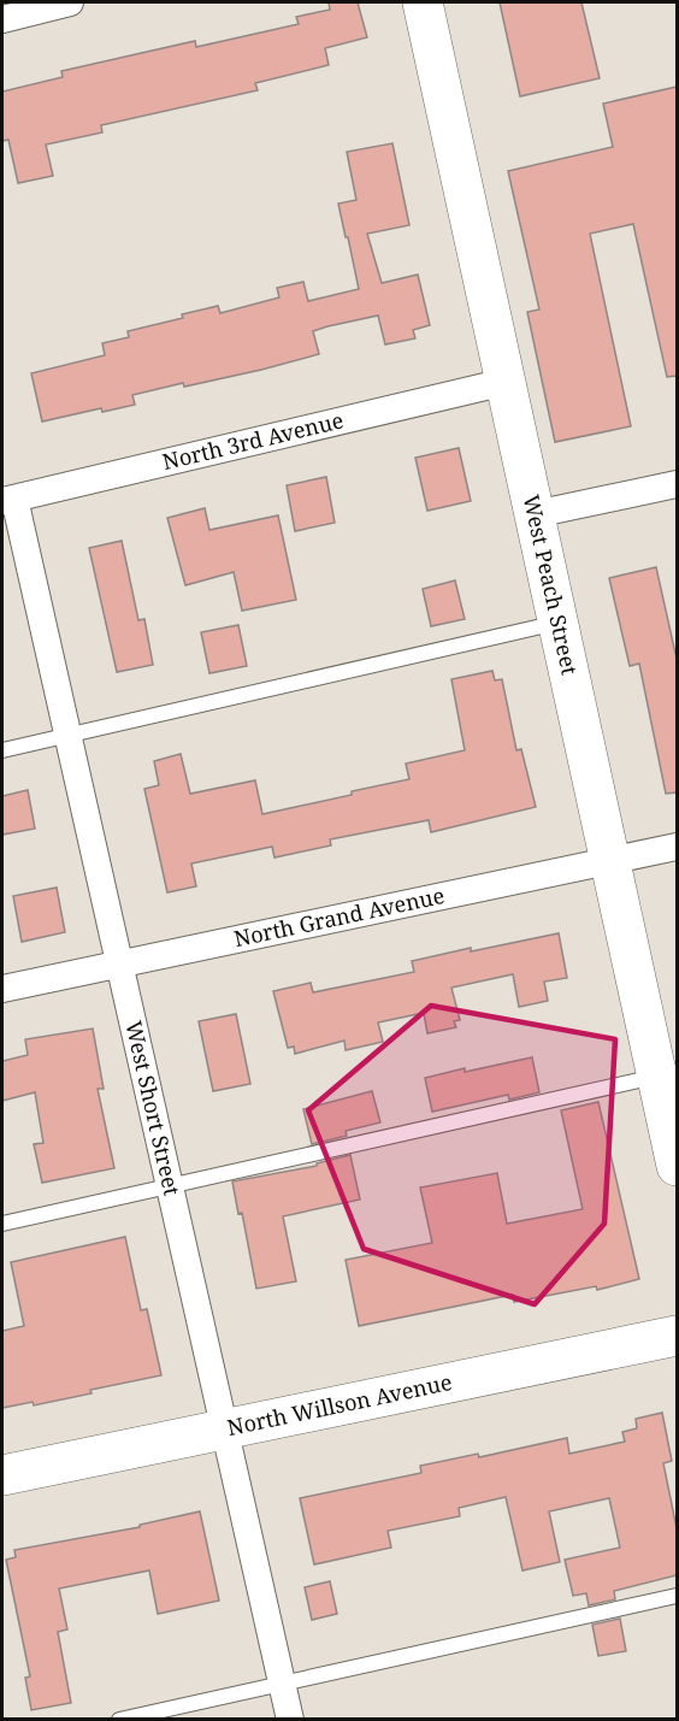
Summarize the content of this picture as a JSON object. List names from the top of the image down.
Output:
{
  "streets": {
    "main road": ["West Peach Street", "North Willson Avenue"],
    "street": ["North 3rd Avenue", "North Grand Avenue", "West Short Street"]
  },
  "crossings": [
    ["North 3rd Avenue", "West Peach Street"],
    ["North 3rd Avenue", "West Short Street"],
    ["West Peach Street", "North Grand Avenue"],
    ["North Grand Avenue", "West Short Street"],
    ["West Short Street", "North Willson Avenue"]
  ]
}
